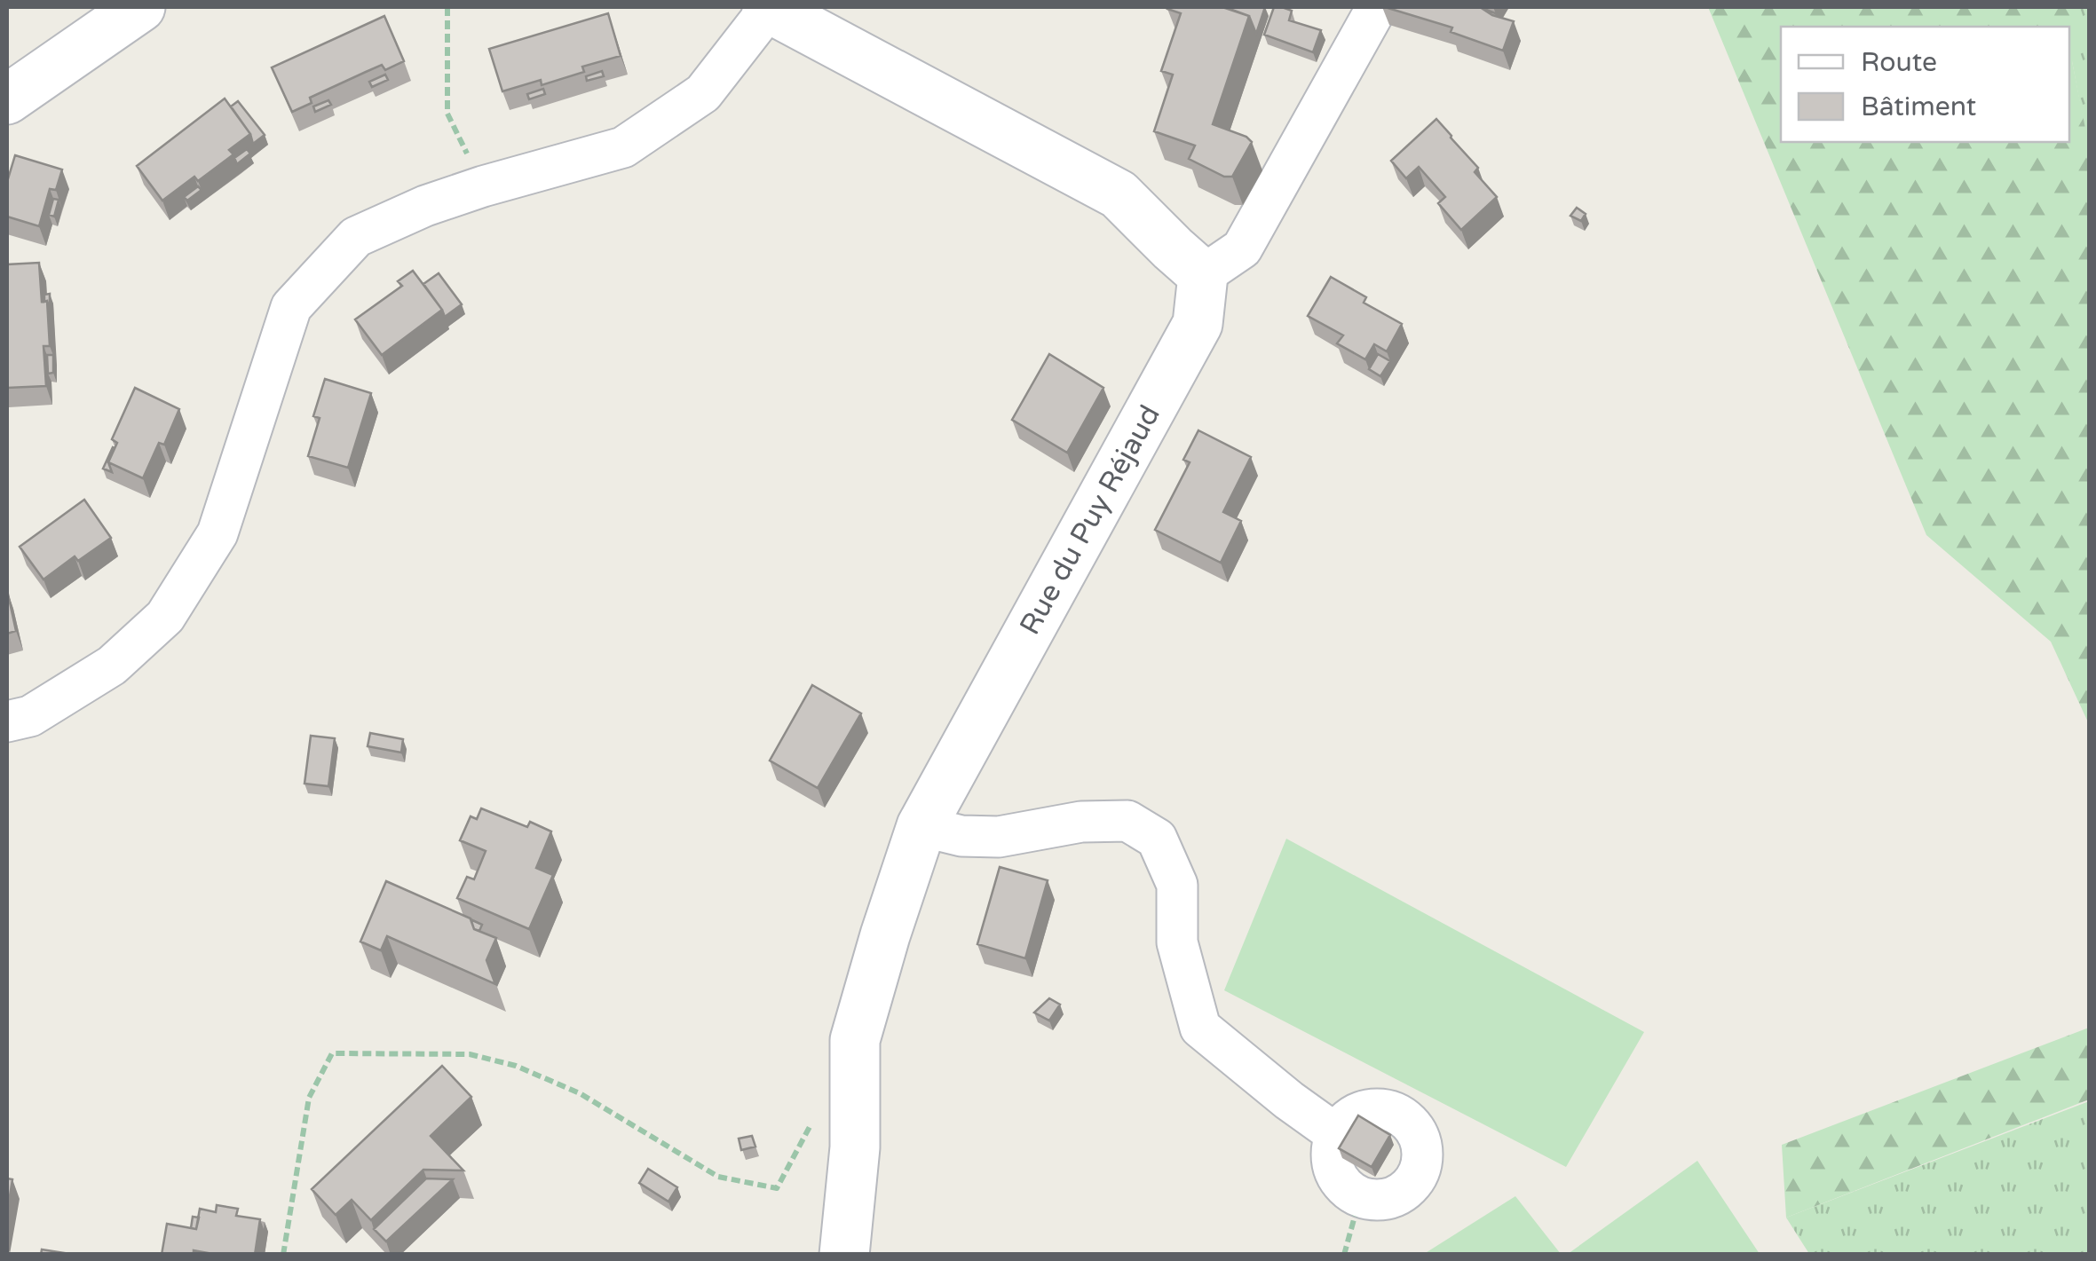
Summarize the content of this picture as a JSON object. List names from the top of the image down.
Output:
{
  "streets": {
    "street": ["Rue du Puy Réjaud"]
  },
  "legend": ["Route", "Bâtiment"]
}
